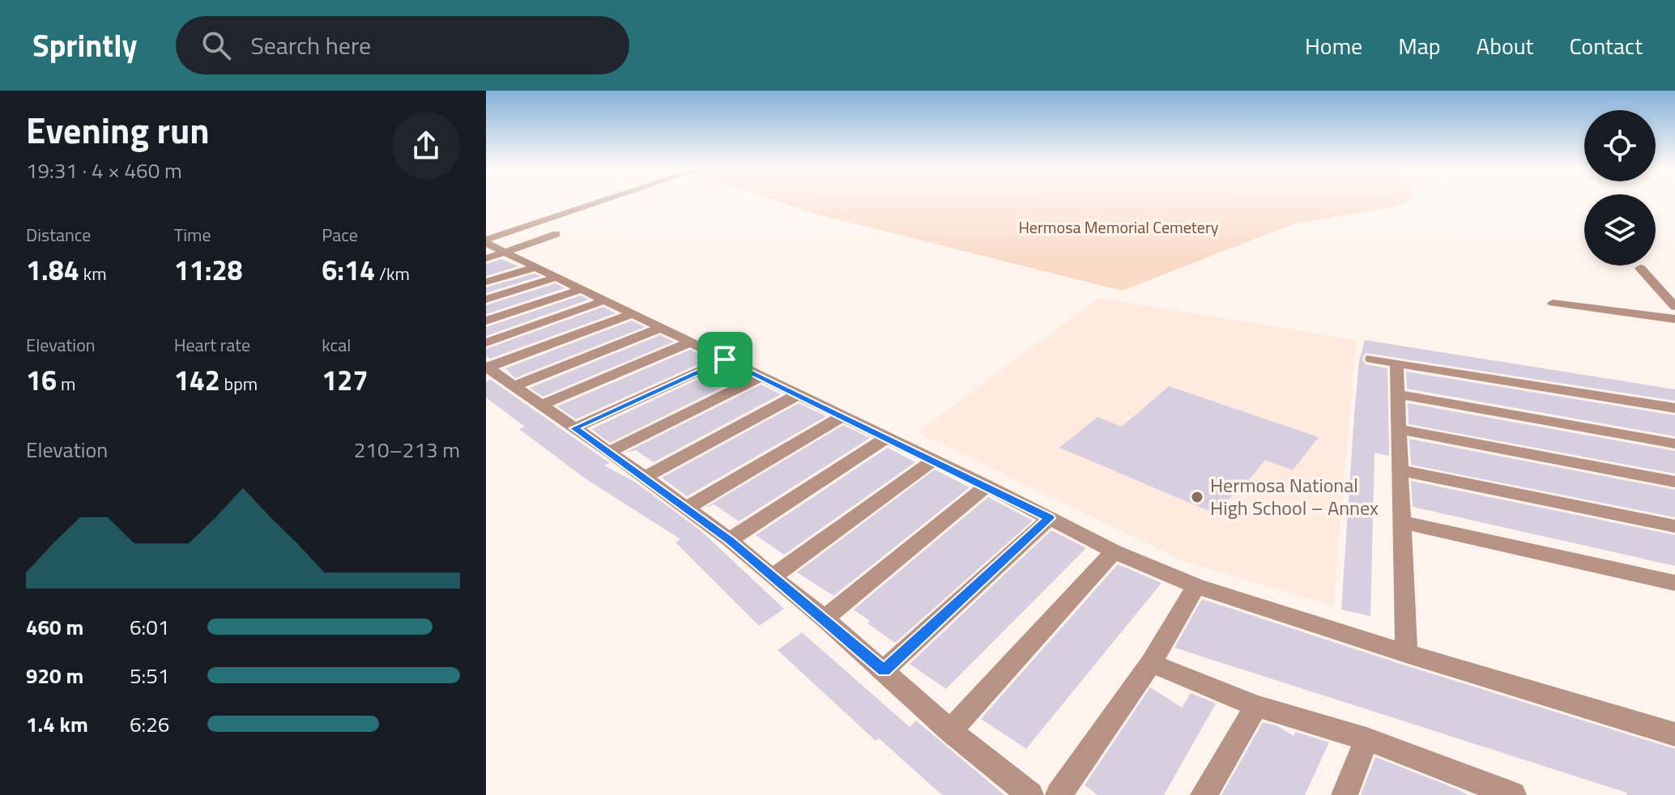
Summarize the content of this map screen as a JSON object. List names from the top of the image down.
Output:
{
  "parks": ["Hermosa Memorial Cemetery"],
  "places": ["Hermosa National High School – Annex"],
  "page": {
    "header": "Sprintly",
    "search": "Search here",
    "nav": [
      "Home",
      "Map",
      "About",
      "Contact"
    ],
    "heading": ["Evening run", "19:31 · 4 × 460 m"],
    "stats": [
      ["Distance", "1.84 km"],
      ["Time", "11:28"],
      ["Pace", "6:14 /km"],
      ["Elevation", "16 m"],
      ["Heart rate", "142 bpm"],
      ["kcal", "127"]
    ],
    "chart": ["Elevation", "210–213 m"],
    "list": [
      {
        "name": "460 m",
        "note": "6:01"
      },
      {
        "name": "920 m",
        "note": "5:51"
      },
      {
        "name": "1.4 km",
        "note": "6:26"
      }
    ]
  }
}
